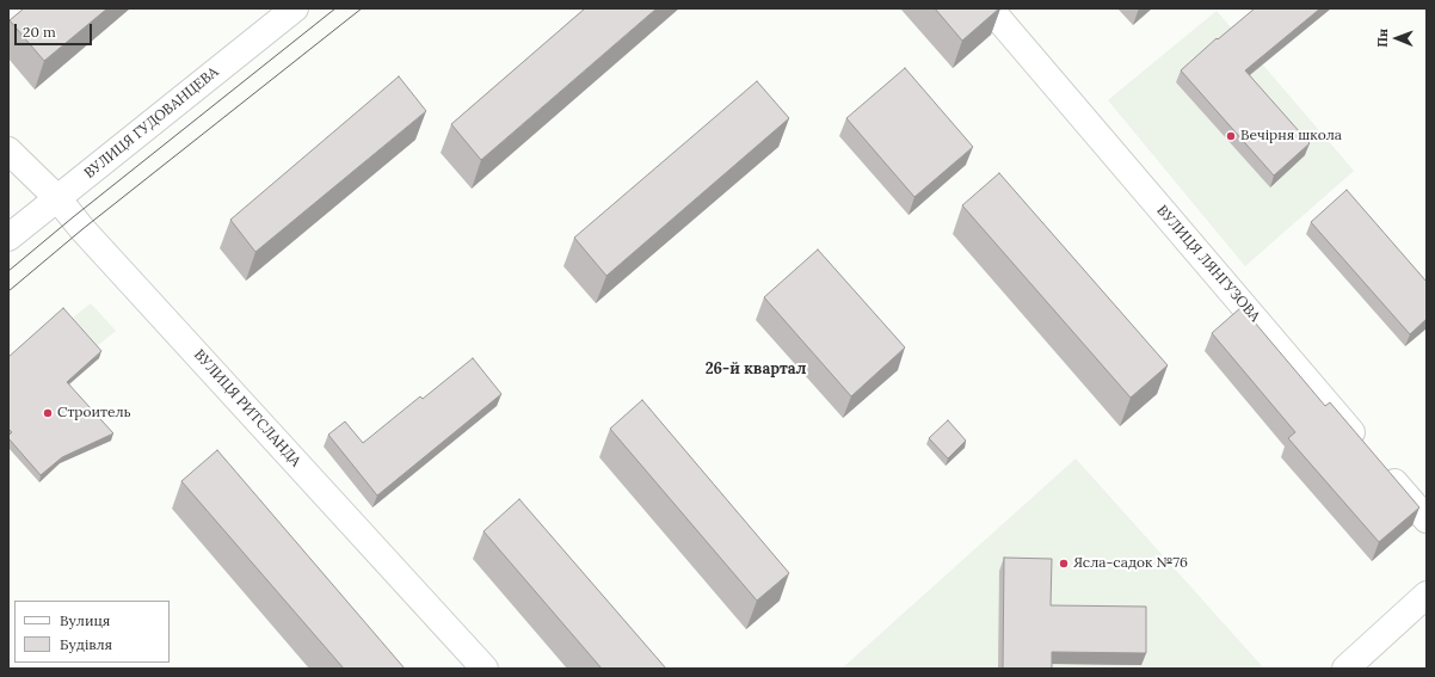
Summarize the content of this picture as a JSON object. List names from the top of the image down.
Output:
{
  "streets": {
    "street": ["ВУЛИЦЯ ГУДОВАНЦЕВА", "ВУЛИЦЯ ЛЯНГУЗОВА", "ВУЛИЦЯ РИТСЛАНДА"]
  },
  "crossings": [
    ["ВУЛИЦЯ ГУДОВАНЦЕВА", "ВУЛИЦЯ РИТСЛАНДА"]
  ],
  "districts": ["26-й квартал"],
  "places": ["Вечірня школа", "Строитель", "Ясла-садок №76"],
  "legend": ["Вулиця", "Будівля"],
  "scale_bar": "20 m",
  "north": "left"
}
